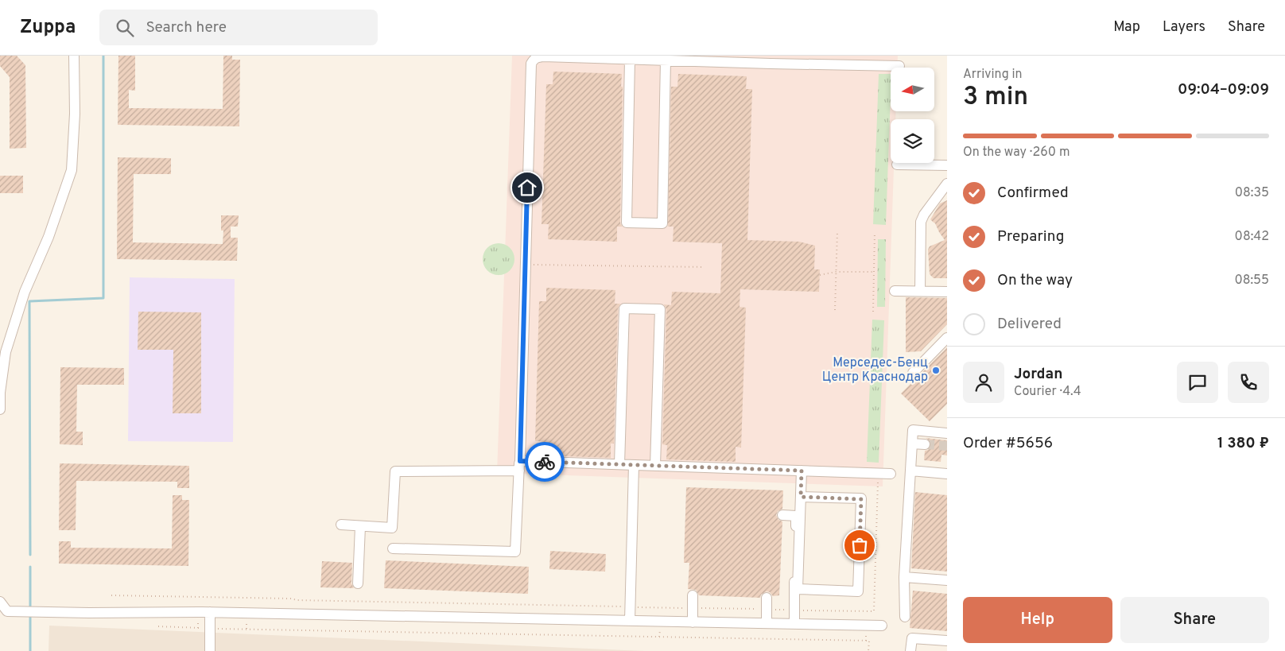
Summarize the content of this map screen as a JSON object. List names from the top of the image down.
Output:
{
  "places": ["Мерседес-Бенц Центр Краснодар"],
  "north": "left",
  "page": {
    "header": "Zuppa",
    "search": "Search here",
    "nav": ["Map", "Layers", "Share"],
    "heading": ["3 min", "Arriving in", "09:04–09:09"],
    "panel": [
      "Jordan",
      "Courier · 4.4",
      "Order #5656",
      "1 380 ₽"
    ],
    "bar": "On the way · 260 m",
    "list": [
      ["Confirmed", "08:35"],
      ["Preparing", "08:42"],
      ["On the way", "08:55"],
      "Delivered"
    ],
    "buttons": ["Help", "Share"]
  }
}
